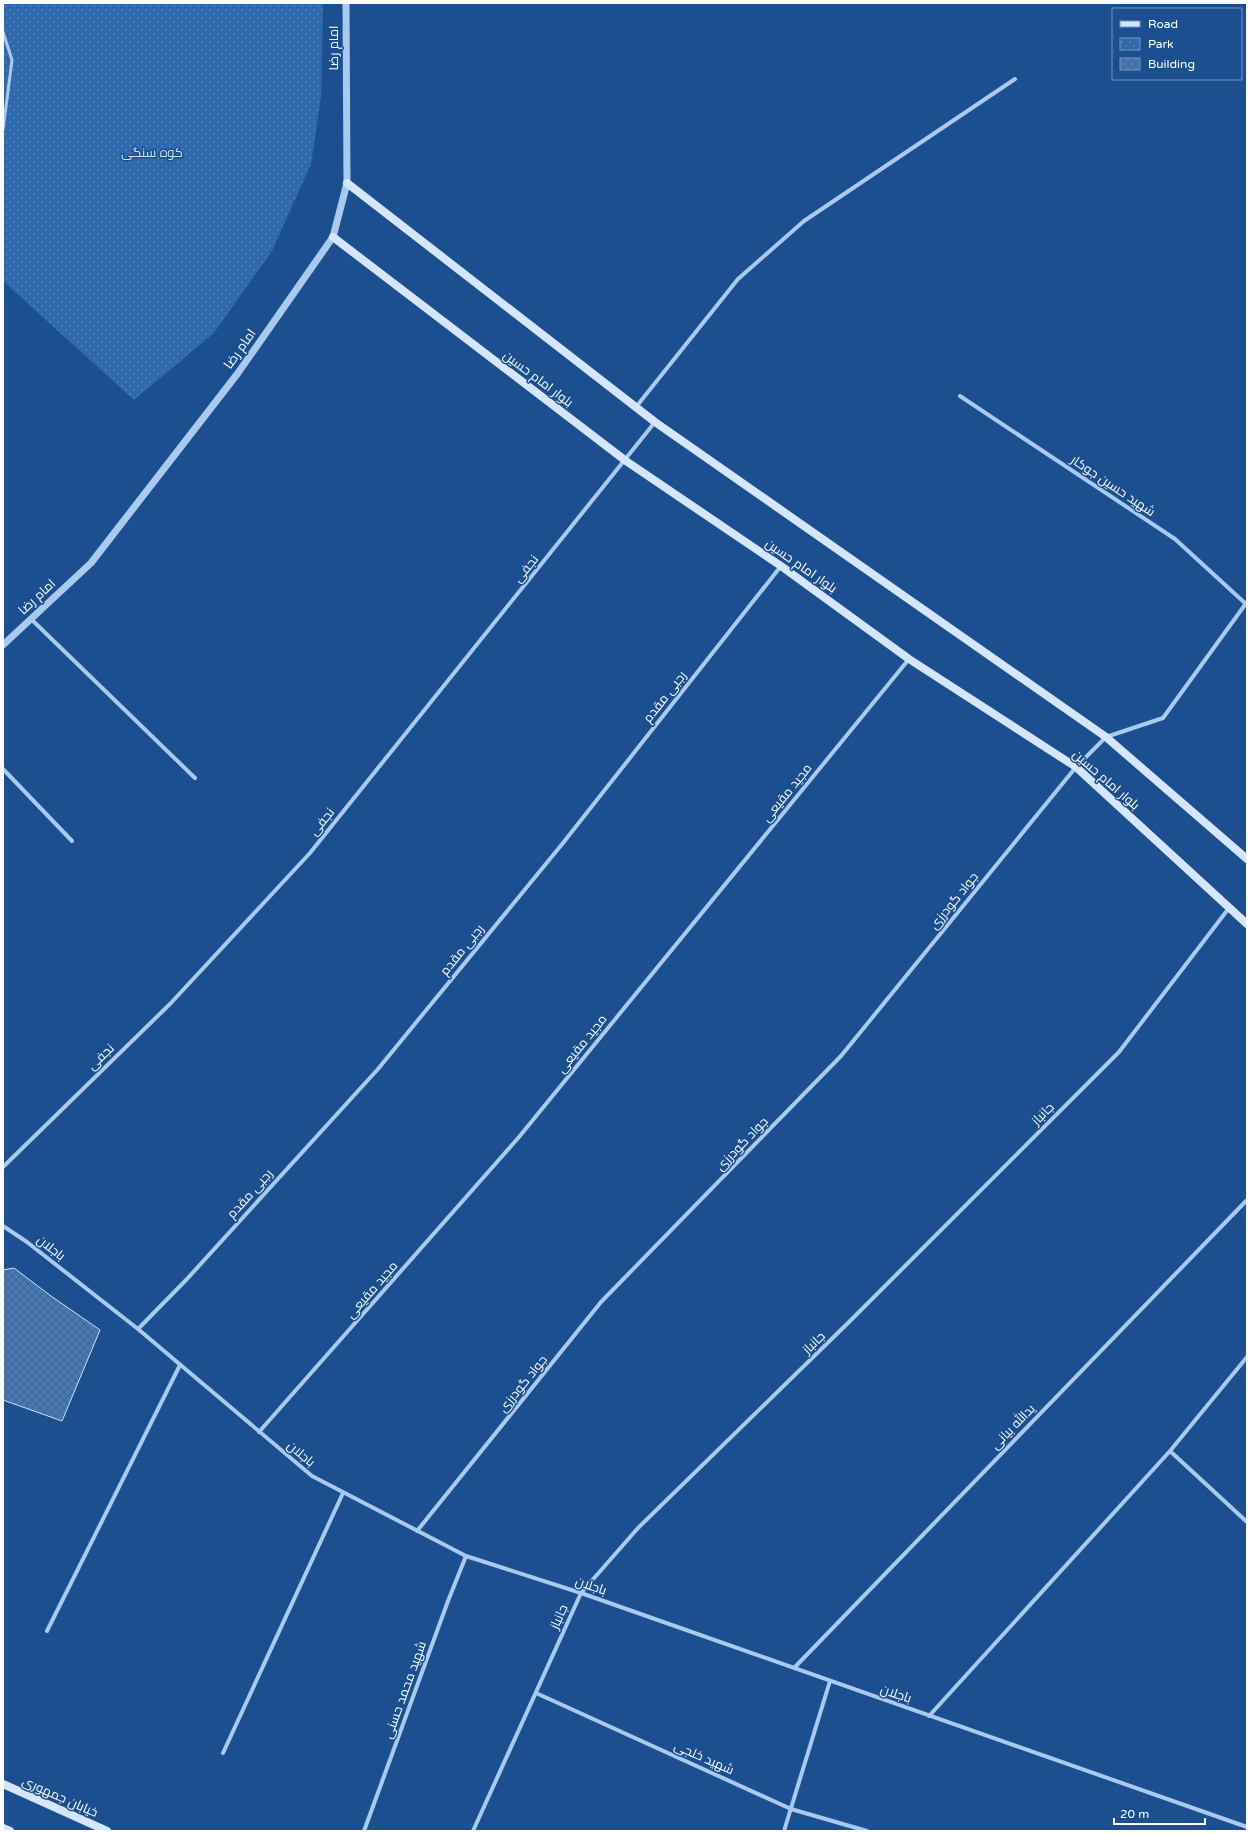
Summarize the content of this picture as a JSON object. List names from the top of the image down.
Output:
{
  "streets": {
    "main road": ["بلوار امام حسین", "خیابان جمهوری"],
    "street": [
      "امام رضا",
      "شهید حسین جوکار",
      "نجفی",
      "رجبی مقدم",
      "مجید مقیعی",
      "جواد گودرزی",
      "جانباز",
      "باجلان",
      "یدالله بیانی",
      "شهید محمد حسنی",
      "شهید خلجی"
    ]
  },
  "crossings": [
    ["امام رضا", "بلوار امام حسین"],
    ["بلوار امام حسین", "نجفی"],
    ["بلوار امام حسین", "رجبی مقدم"],
    ["بلوار امام حسین", "مجید مقیعی"],
    ["بلوار امام حسین", "جواد گودرزی"],
    ["بلوار امام حسین", "جانباز"],
    ["رجبی مقدم", "باجلان"],
    ["مجید مقیعی", "باجلان"],
    ["جواد گودرزی", "باجلان"],
    ["جانباز", "باجلان"],
    ["جانباز", "شهید خلجی"],
    ["باجلان", "یدالله بیانی"],
    ["باجلان", "شهید محمد حسنی"]
  ],
  "parks": ["کوه سنگی"],
  "legend": ["Road", "Park", "Building"],
  "scale_bar": "20 m"
}
